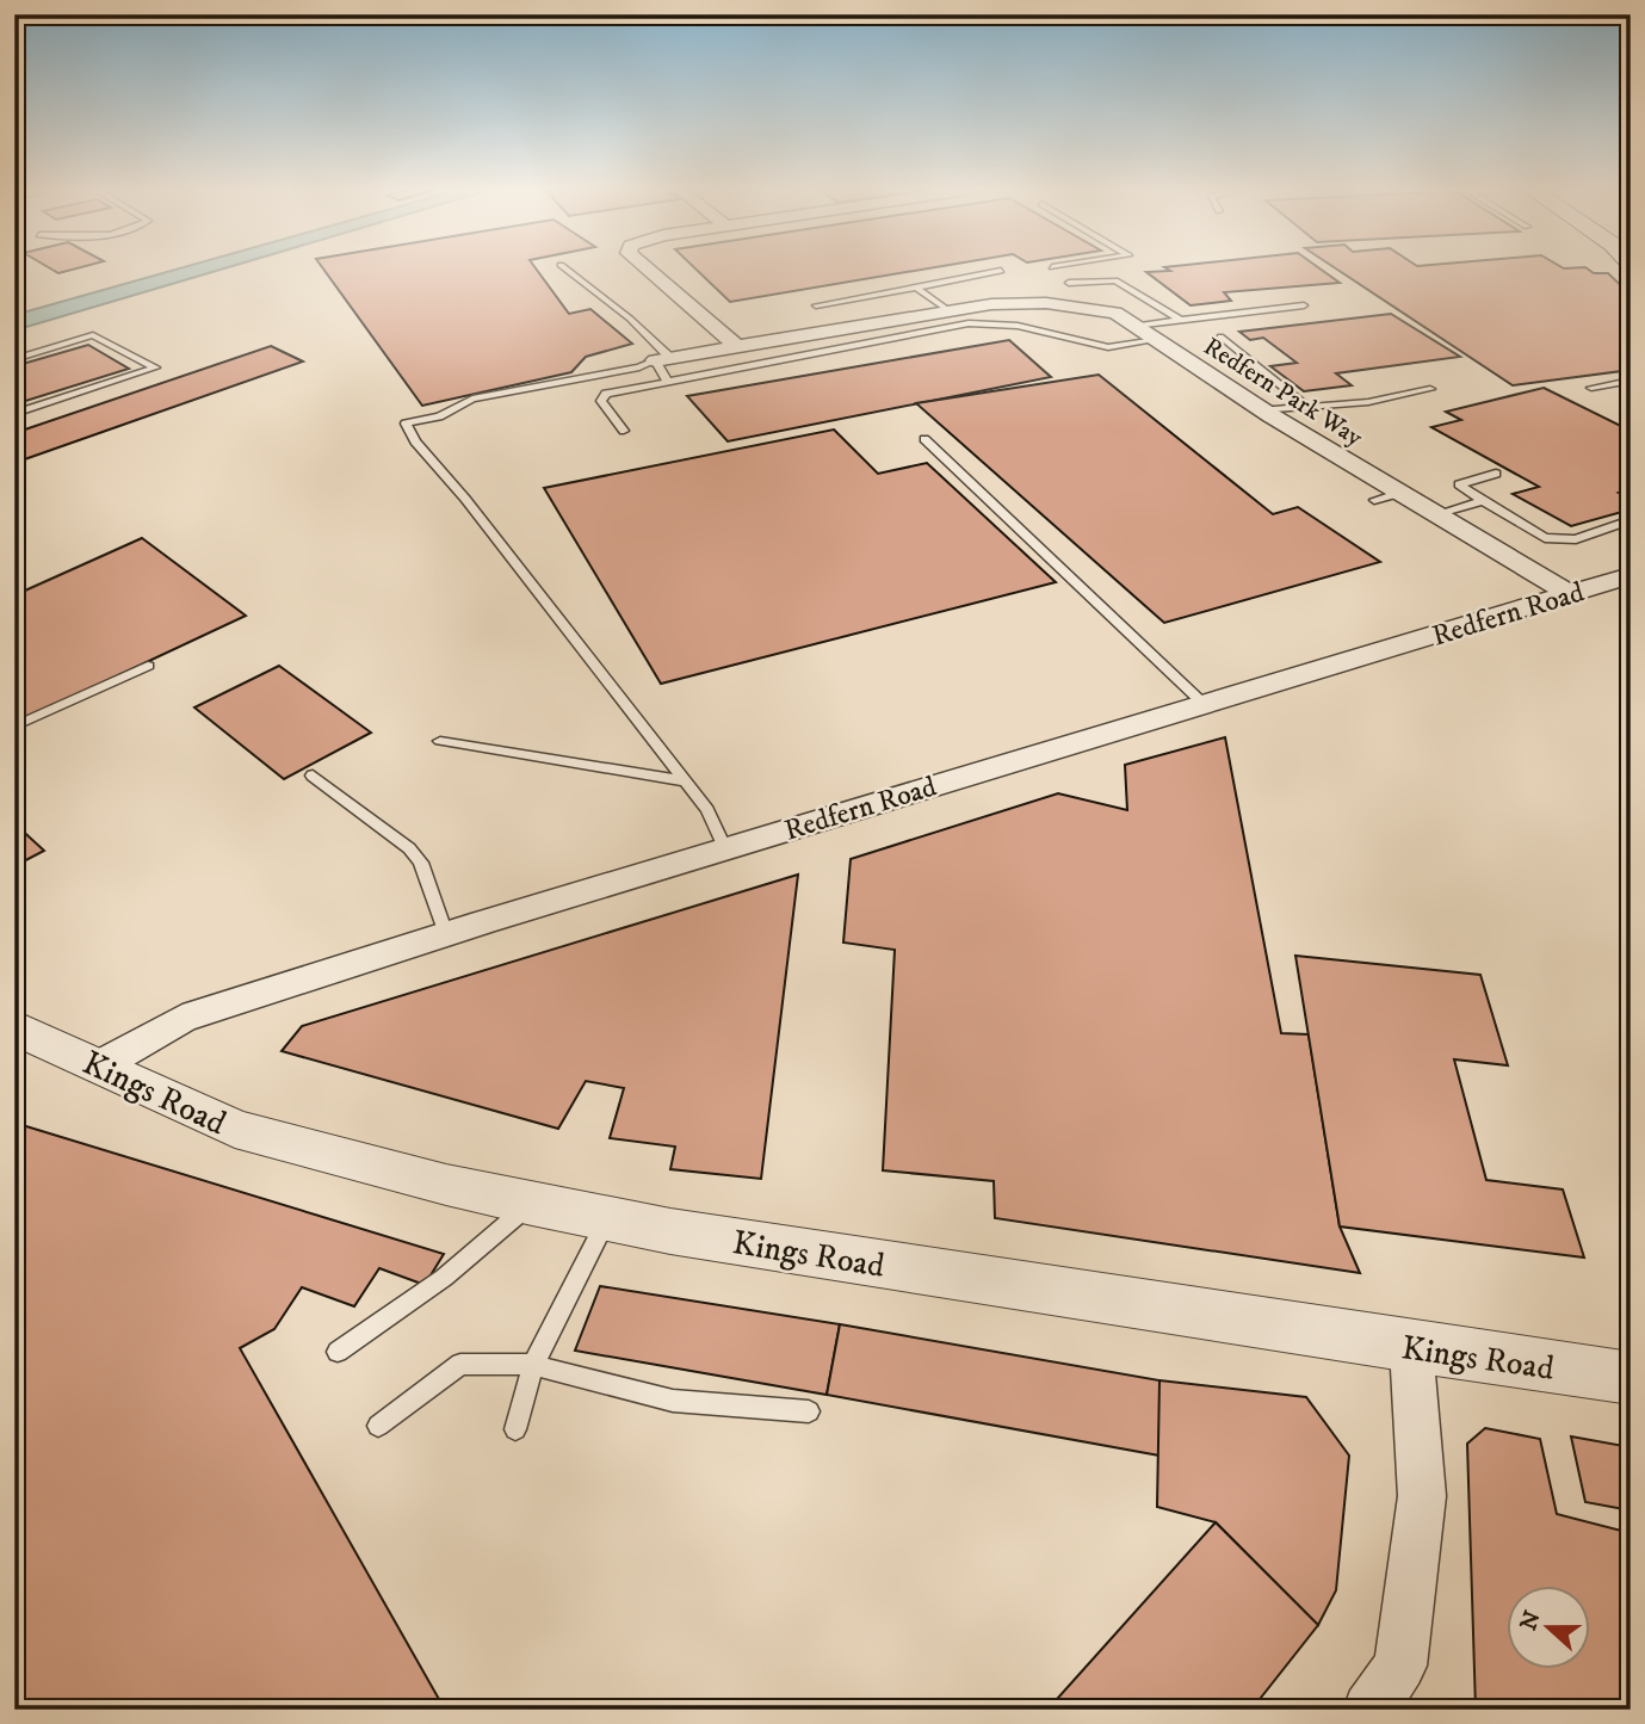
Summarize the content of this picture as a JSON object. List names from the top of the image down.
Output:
{
  "streets": {
    "street": ["Redfern Park Way", "Redfern Road", "Kings Road"]
  },
  "crossings": [
    ["Redfern Park Way", "Redfern Road"],
    ["Redfern Road", "Kings Road"]
  ],
  "north": "left"
}
